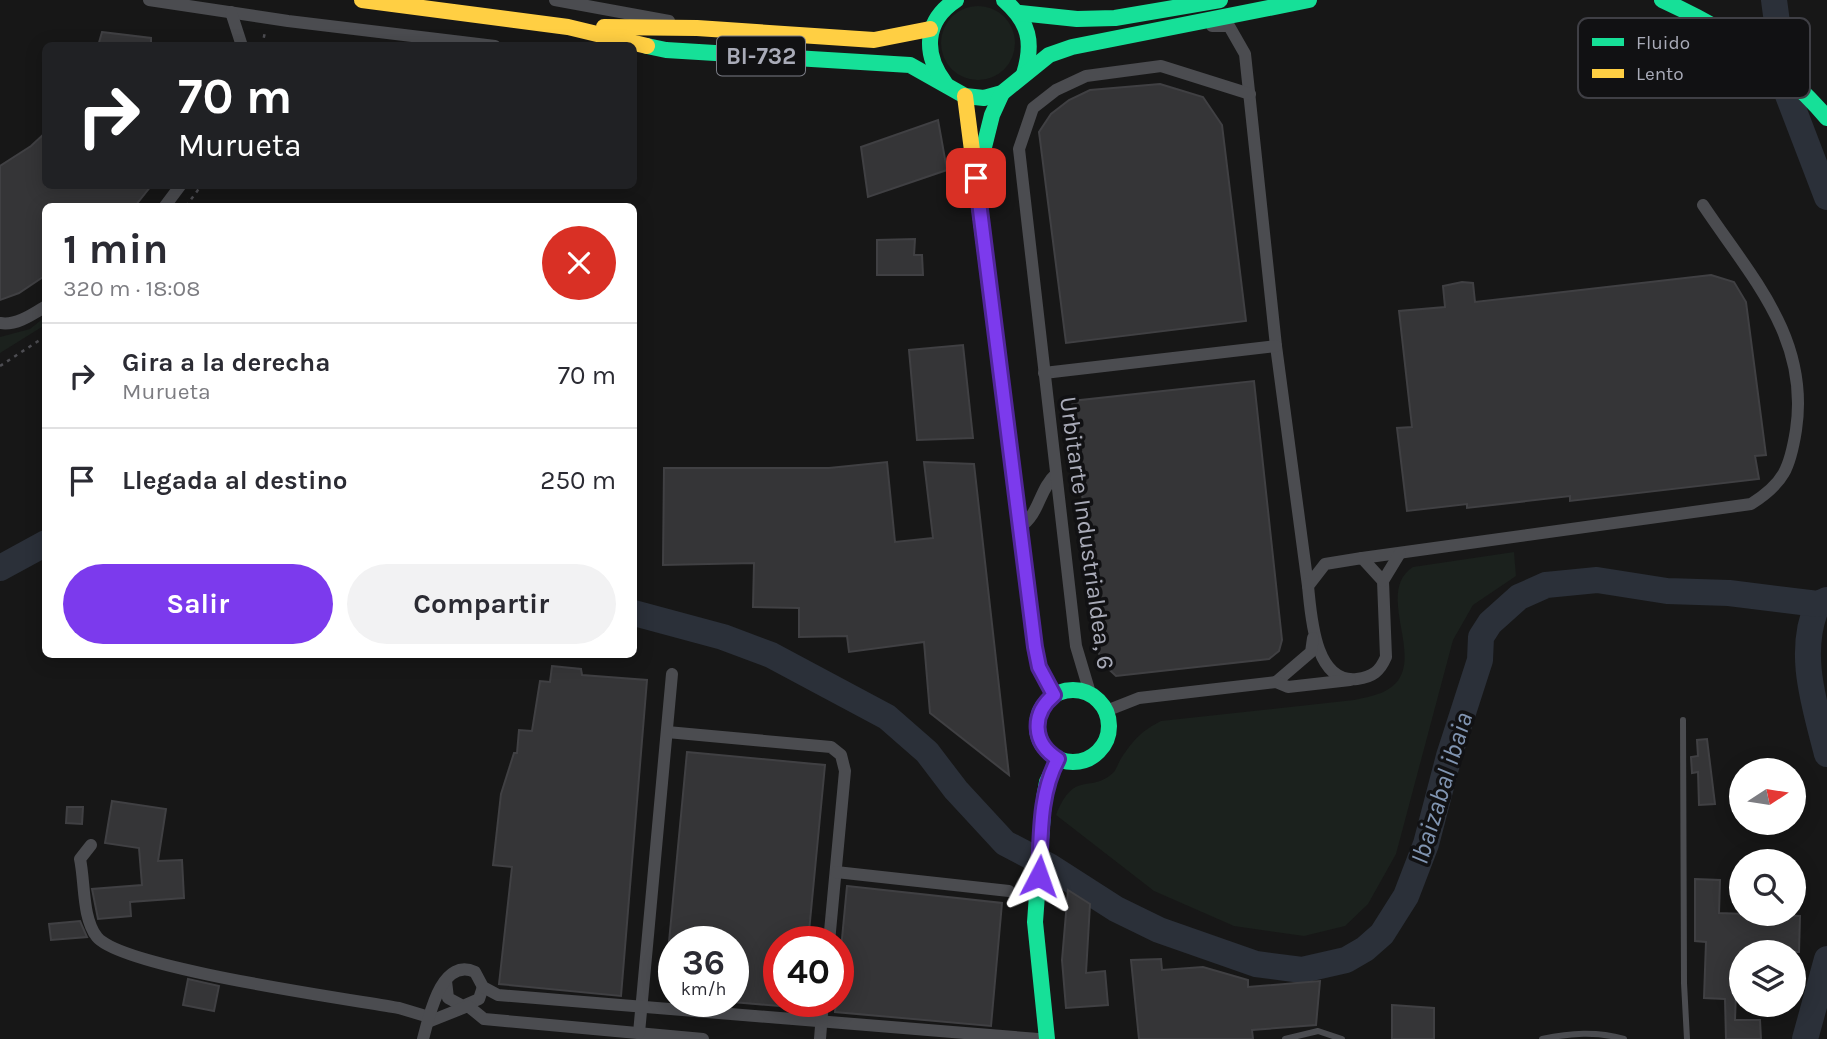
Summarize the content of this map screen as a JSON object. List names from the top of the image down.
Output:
{
  "streets": {
    "main road": ["BI-732"],
    "street": ["Urbitarte Industrialdea, 6"]
  },
  "water": ["Ibaizabal ibaia"],
  "legend": ["Fluido", "Lento"],
  "north": "right",
  "page": {
    "turn": ["70 m", "Murueta"],
    "heading": ["1 min", "320 m · 18:08"],
    "list": [
      {
        "name": "Gira a la derecha",
        "note": "Murueta",
        "value": "70 m"
      },
      {
        "name": "Llegada al destino",
        "value": "250 m"
      }
    ],
    "buttons": ["Salir", "Compartir"],
    "speed": "36 km/h",
    "limit": "40"
  }
}
